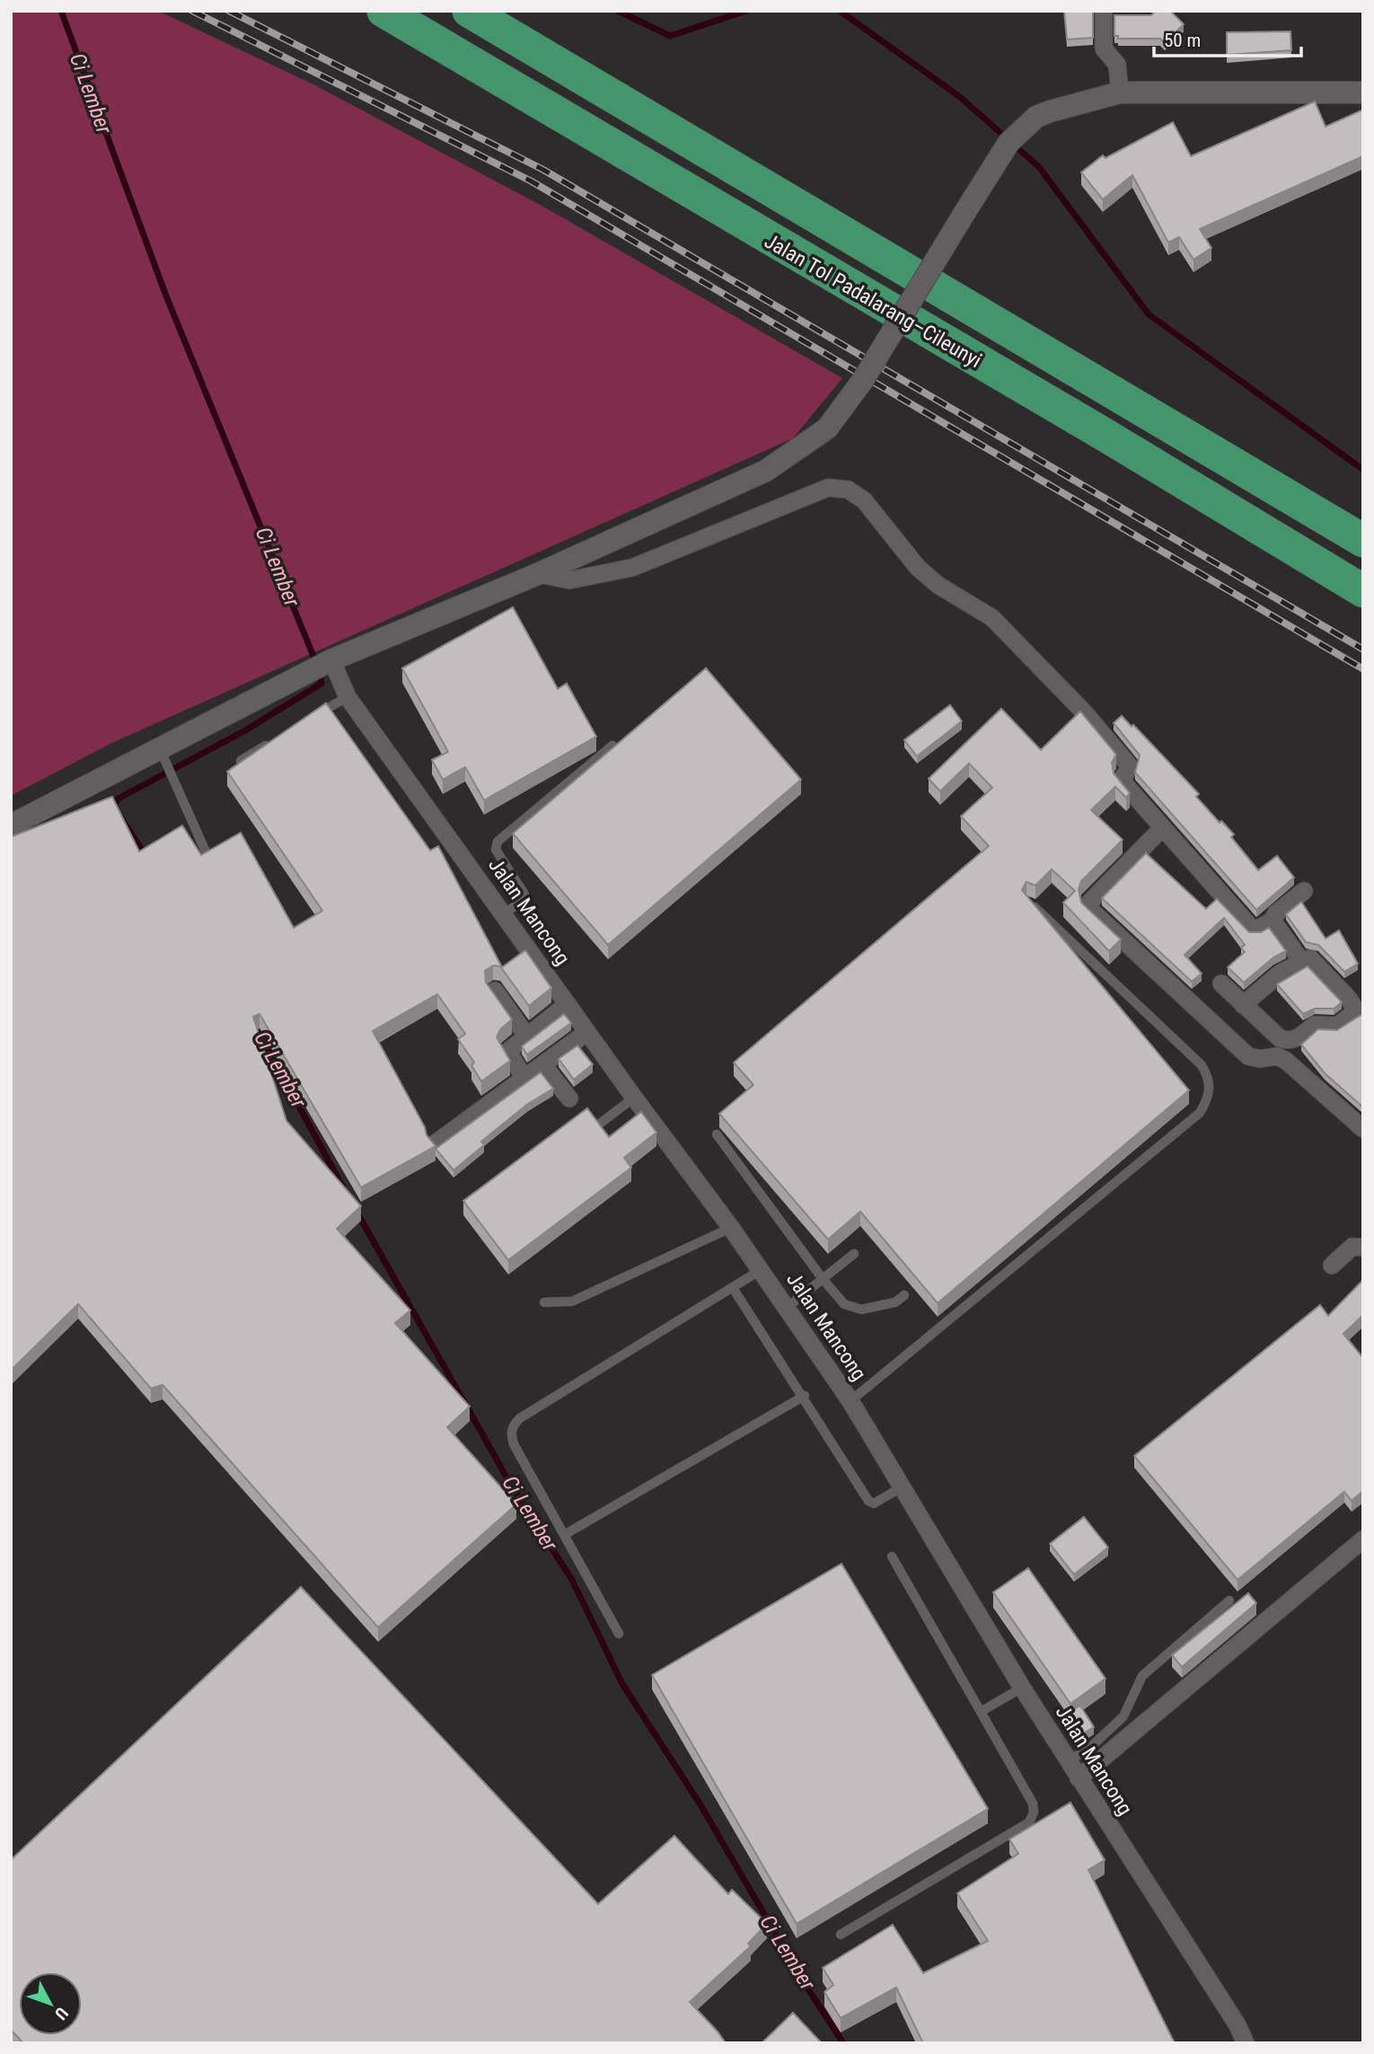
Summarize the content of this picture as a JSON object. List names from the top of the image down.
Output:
{
  "streets": {
    "highway": ["Jalan Tol Padalarang–Cileunyi"],
    "street": ["Jalan Mancong"]
  },
  "water": ["Ci Lember"],
  "scale_bar": "50 m",
  "north": "bottom right"
}
